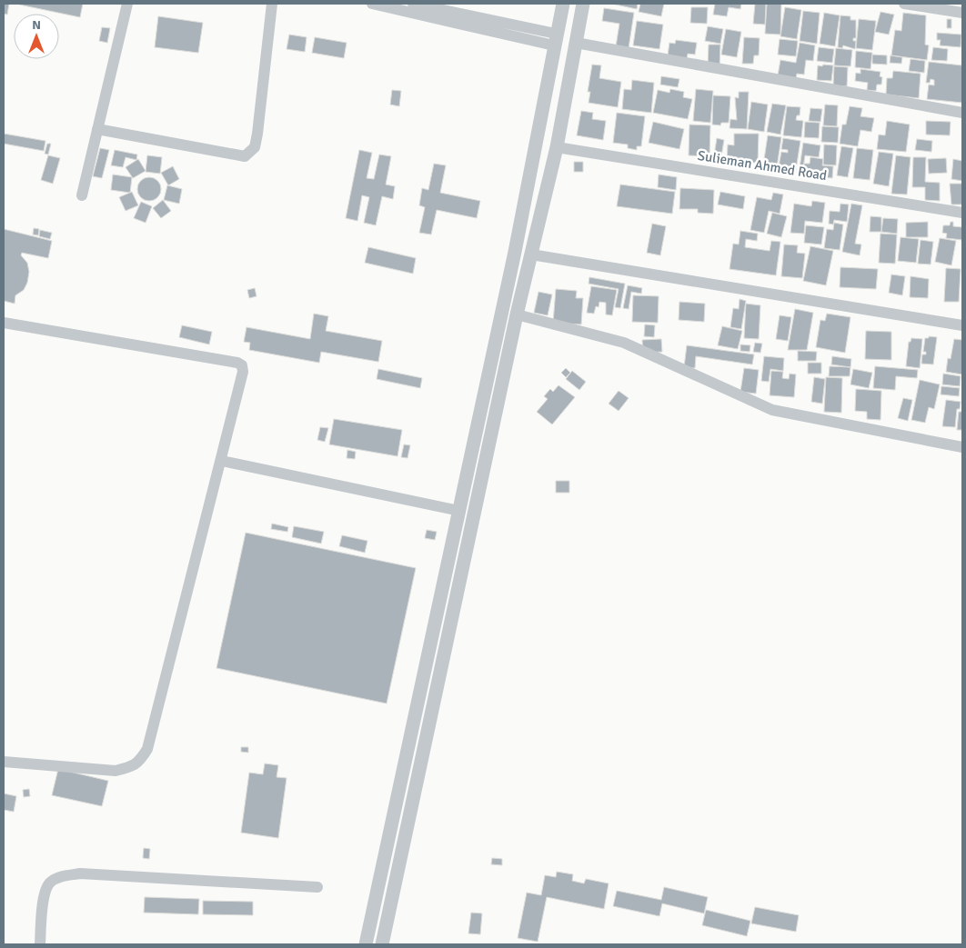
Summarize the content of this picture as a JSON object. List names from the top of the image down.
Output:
{
  "streets": {
    "street": ["Sulieman Ahmed Road"]
  },
  "north": "top"
}
